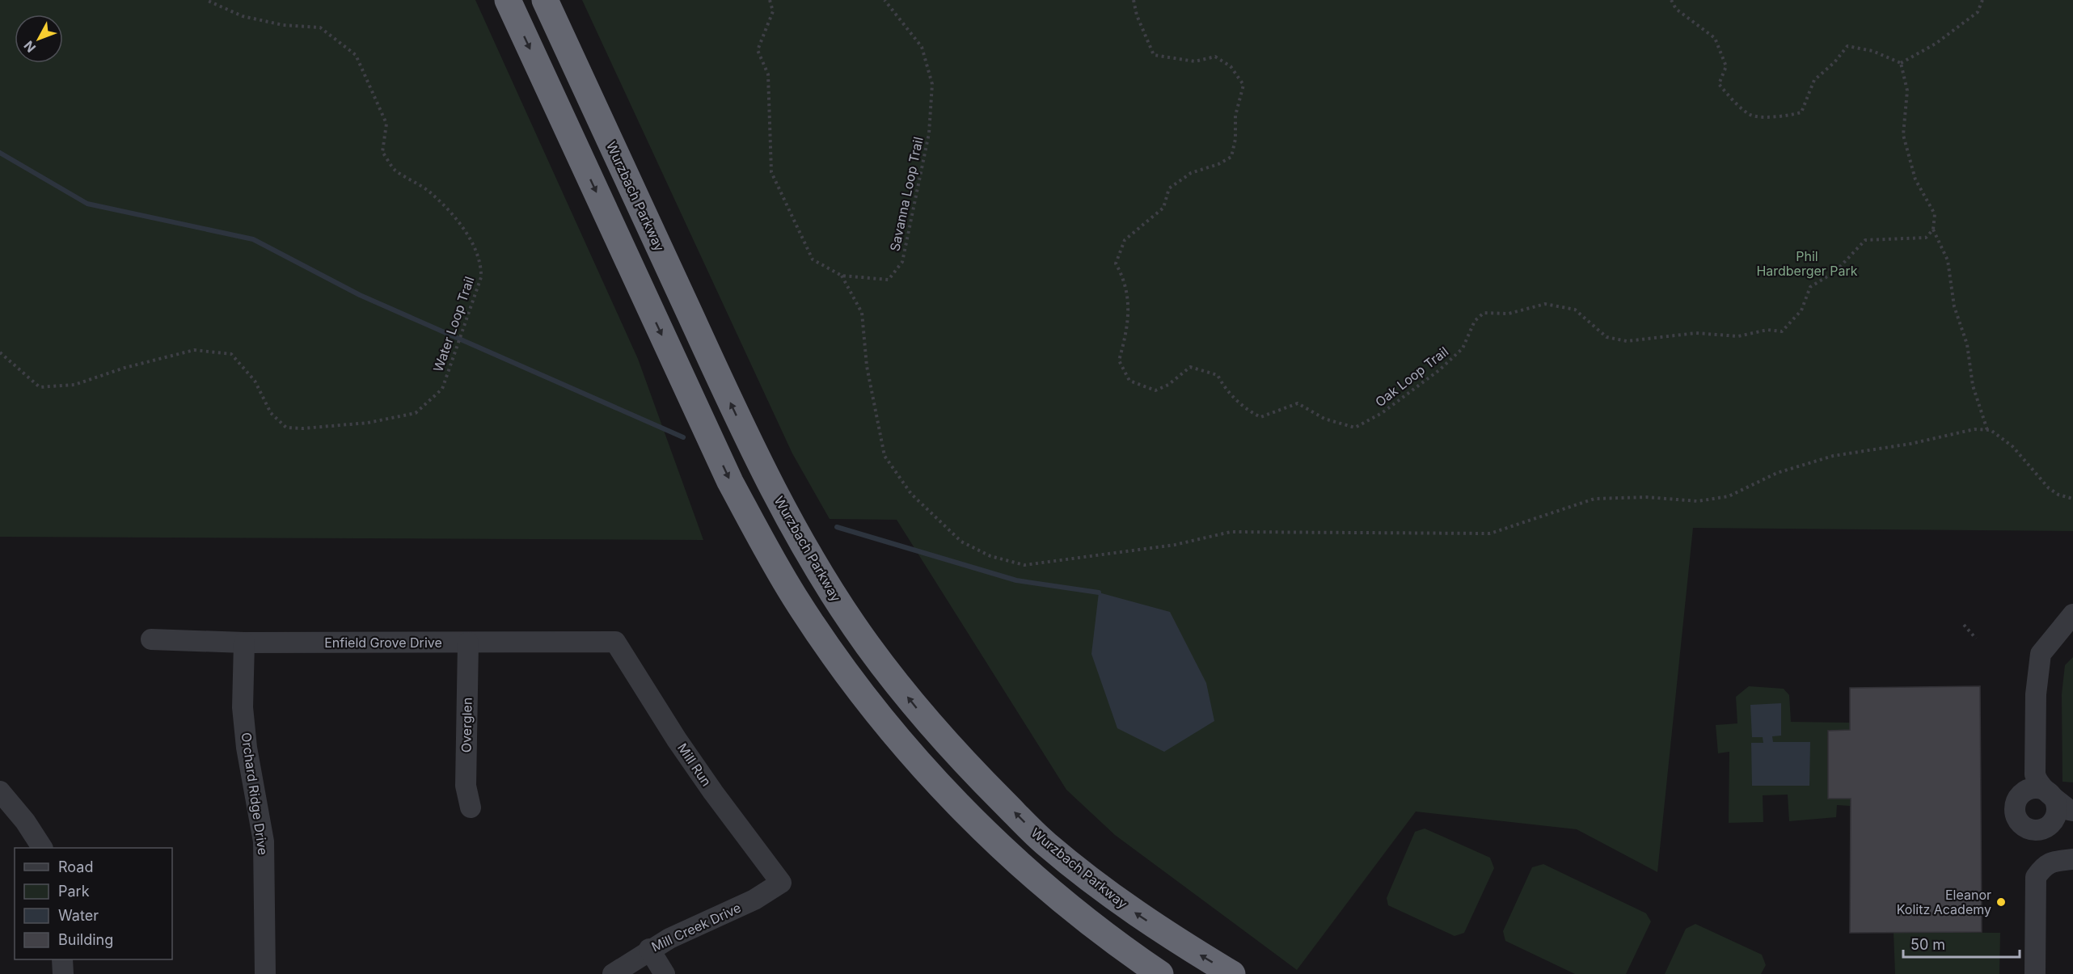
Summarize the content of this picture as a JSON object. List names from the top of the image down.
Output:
{
  "streets": {
    "highway": ["Wurzbach Parkway"],
    "street": [
      "Enfield Grove Drive",
      "Overglen",
      "Mill Run",
      "Orchard Ridge Drive",
      "Mill Creek Drive"
    ],
    "path": ["Savanna Loop Trail", "Water Loop Trail", "Oak Loop Trail"]
  },
  "crossings": [
    ["Enfield Grove Drive", "Overglen"],
    ["Enfield Grove Drive", "Mill Run"],
    ["Enfield Grove Drive", "Orchard Ridge Drive"],
    ["Mill Run", "Mill Creek Drive"]
  ],
  "parks": ["Phil Hardberger Park"],
  "places": ["Eleanor Kolitz Academy"],
  "legend": [
    "Road",
    "Park",
    "Water",
    "Building"
  ],
  "scale_bar": "50 m",
  "north": "bottom left"
}
